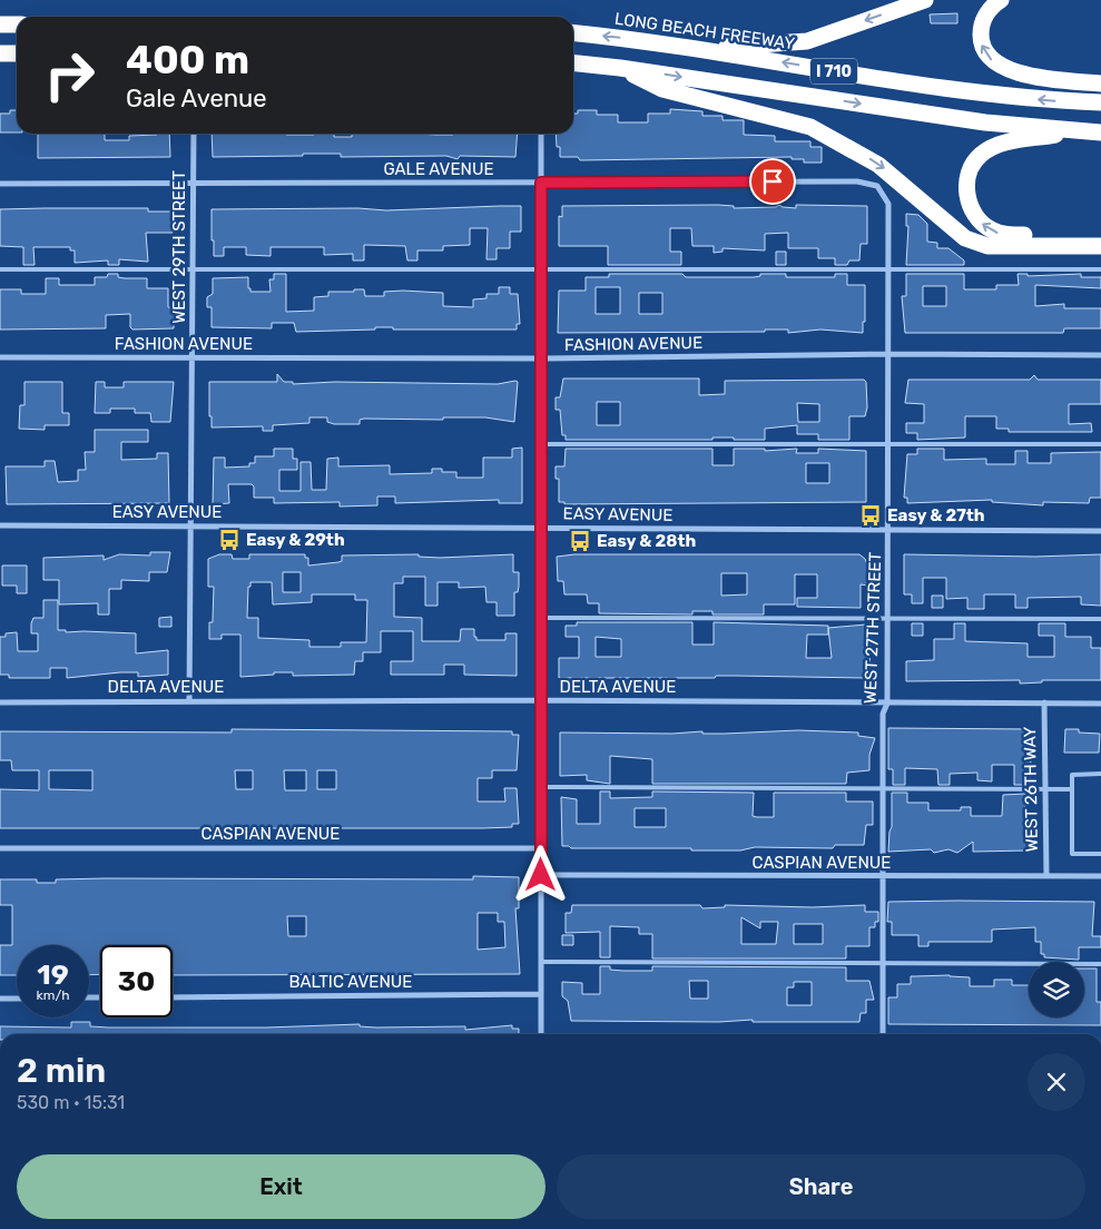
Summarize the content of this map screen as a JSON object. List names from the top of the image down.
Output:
{
  "streets": {
    "highway": ["LONG BEACH FREEWAY", "I 710"],
    "street": [
      "GALE AVENUE",
      "WEST 29TH STREET",
      "FASHION AVENUE",
      "EASY AVENUE",
      "WEST 27TH STREET",
      "DELTA AVENUE",
      "WEST 26TH WAY",
      "CASPIAN AVENUE",
      "BALTIC AVENUE"
    ]
  },
  "crossings": [
    ["GALE AVENUE", "WEST 29TH STREET"],
    ["GALE AVENUE", "WEST 27TH STREET"],
    ["WEST 29TH STREET", "FASHION AVENUE"],
    ["WEST 29TH STREET", "EASY AVENUE"],
    ["WEST 29TH STREET", "DELTA AVENUE"],
    ["FASHION AVENUE", "WEST 27TH STREET"],
    ["EASY AVENUE", "WEST 27TH STREET"],
    ["WEST 27TH STREET", "DELTA AVENUE"],
    ["WEST 27TH STREET", "CASPIAN AVENUE"],
    ["DELTA AVENUE", "WEST 26TH WAY"],
    ["WEST 26TH WAY", "CASPIAN AVENUE"]
  ],
  "places": {
    "bus stop": ["Easy & 27th", "Easy & 29th", "Easy & 28th"]
  },
  "page": {
    "turn": ["400 m", "Gale Avenue"],
    "speed": "19 km/h",
    "limit": "30",
    "heading": ["2 min", "530 m · 15:31"],
    "buttons": ["Exit", "Share"]
  }
}
